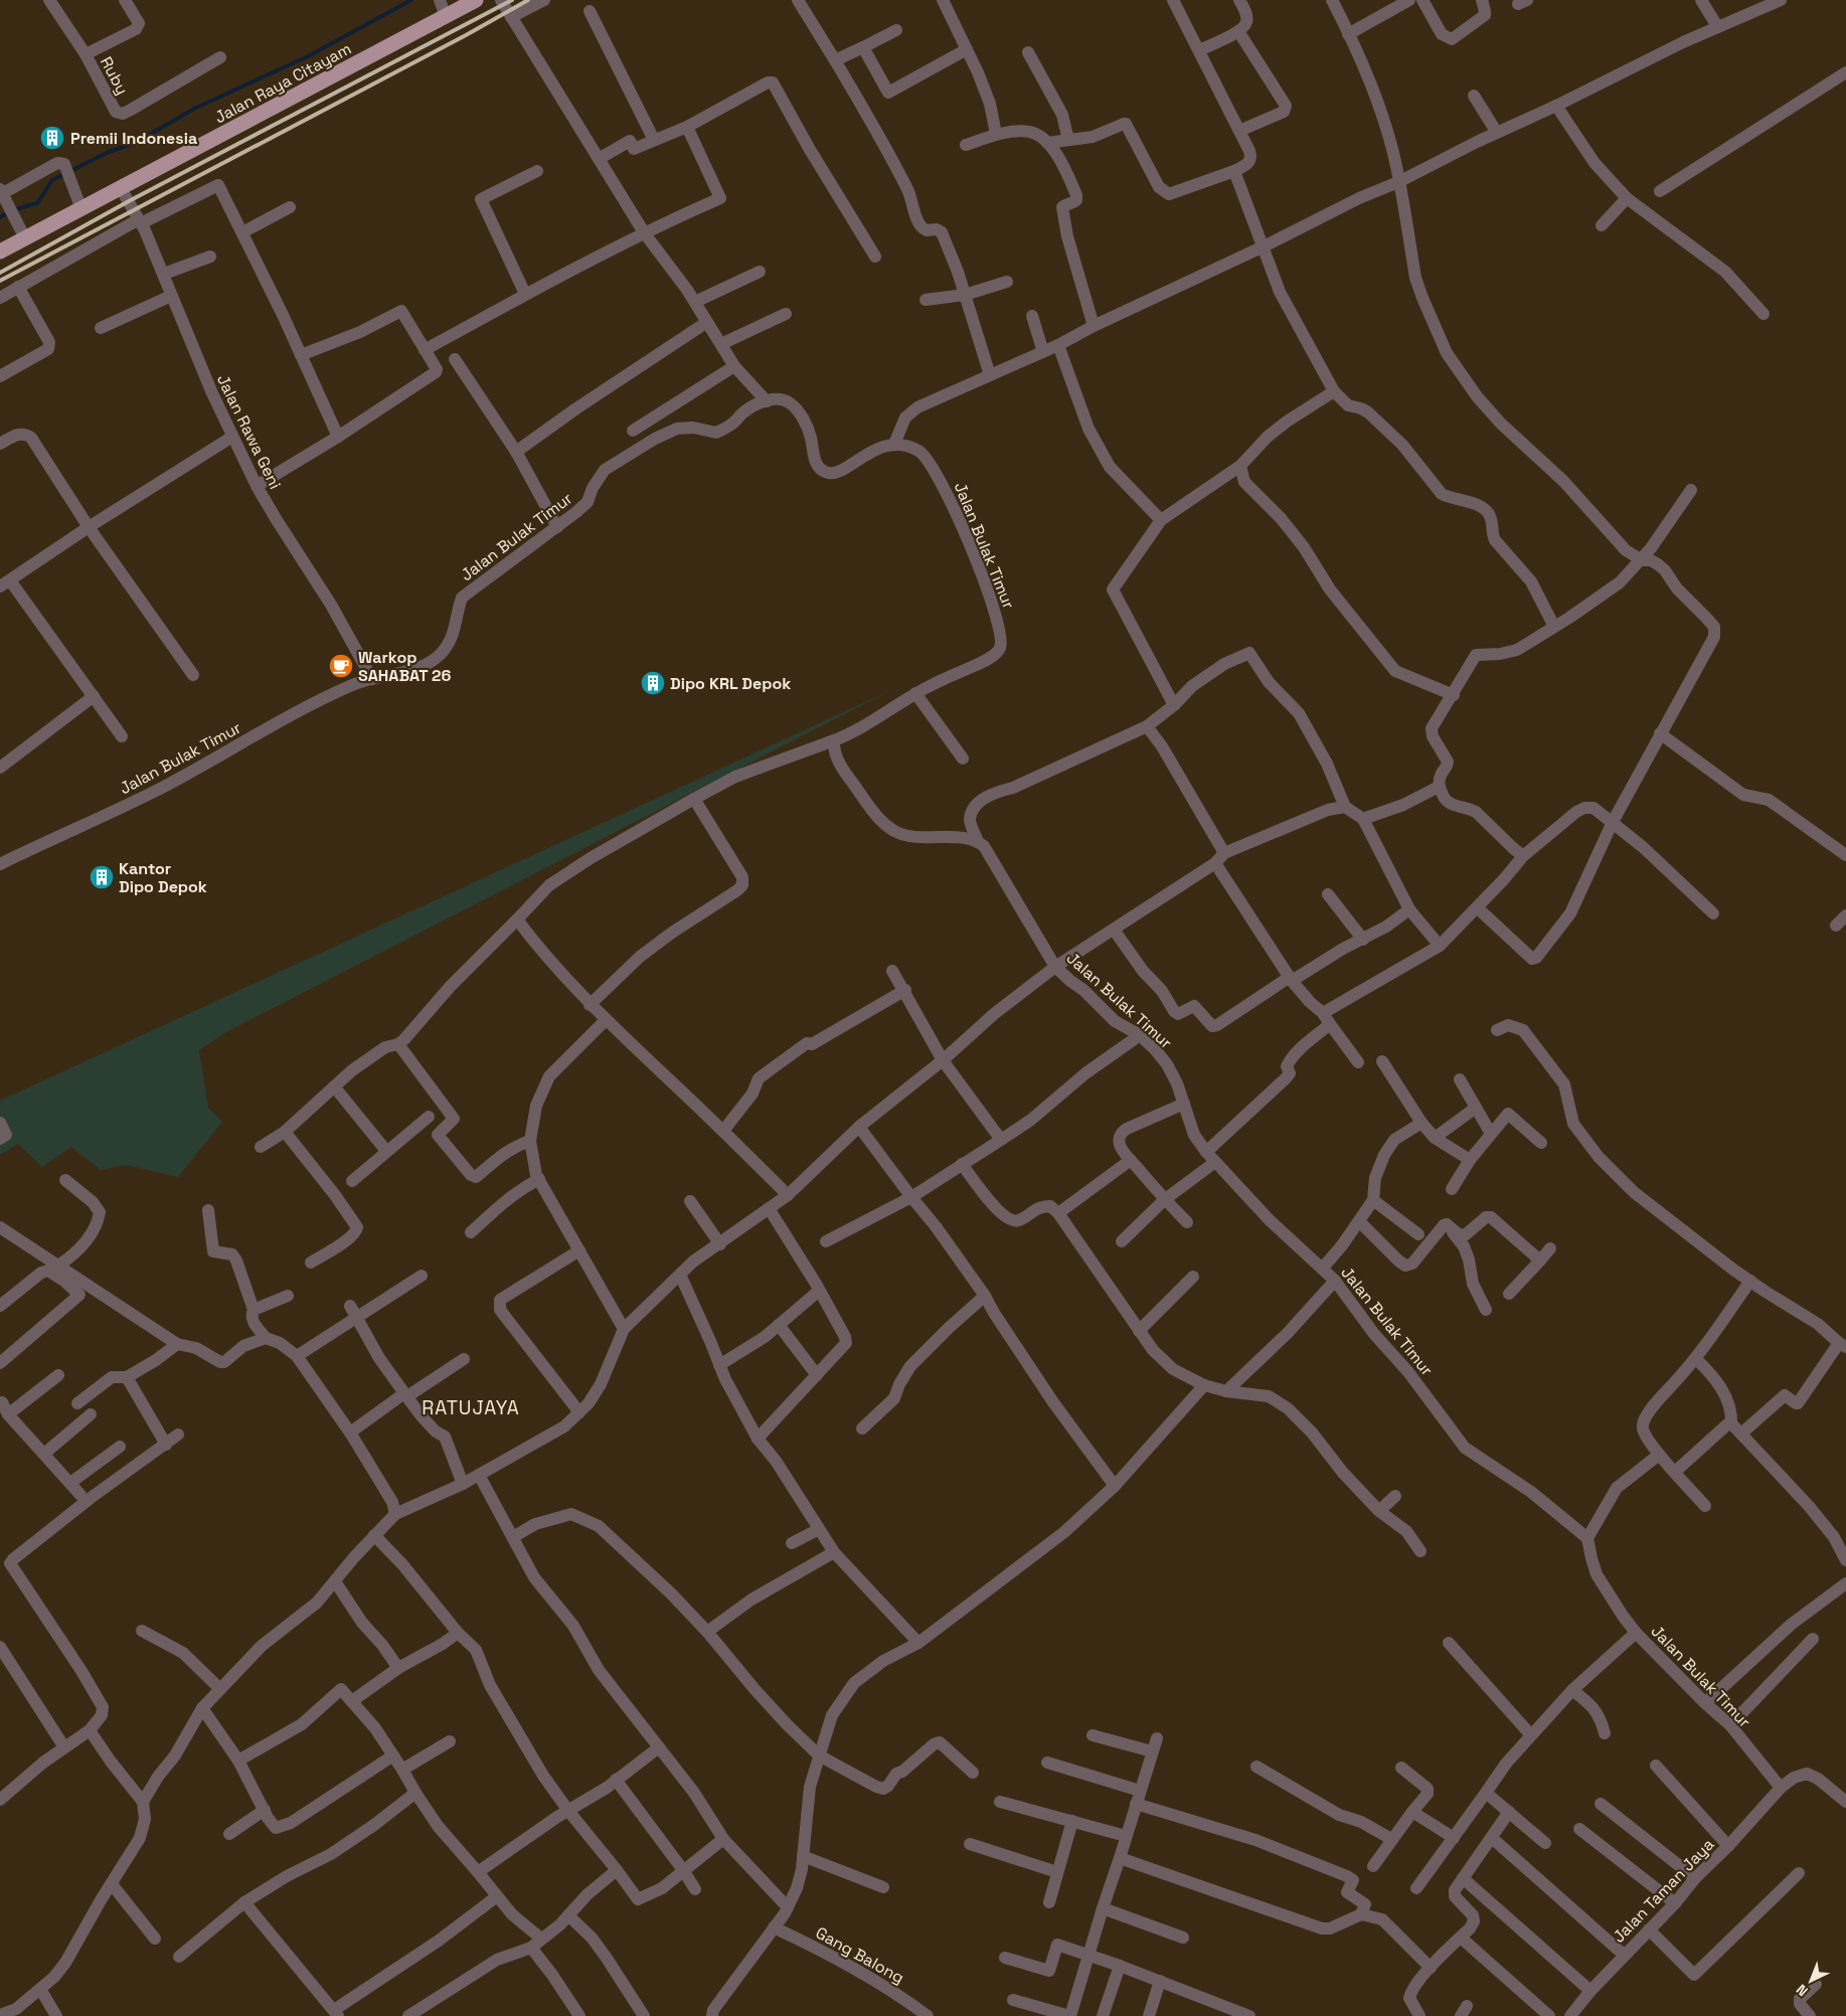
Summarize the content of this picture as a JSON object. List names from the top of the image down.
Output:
{
  "streets": {
    "main road": ["Jalan Raya Citayam"],
    "street": [
      "Ruby",
      "Jalan Rawa Geni",
      "Jalan Bulak Timur",
      "Jalan Taman Jaya",
      "Gang Balong"
    ]
  },
  "crossings": [
    ["Jalan Raya Citayam", "Jalan Rawa Geni"],
    ["Jalan Rawa Geni", "Jalan Bulak Timur"],
    ["Jalan Bulak Timur", "Jalan Taman Jaya"]
  ],
  "districts": ["RATUJAYA"],
  "places": {
    "building": ["Premii Indonesia", "Dipo KRL Depok", "Kantor Dipo Depok"],
    "cafe": ["Warkop SAHABAT 26"]
  },
  "north": "bottom left"
}
